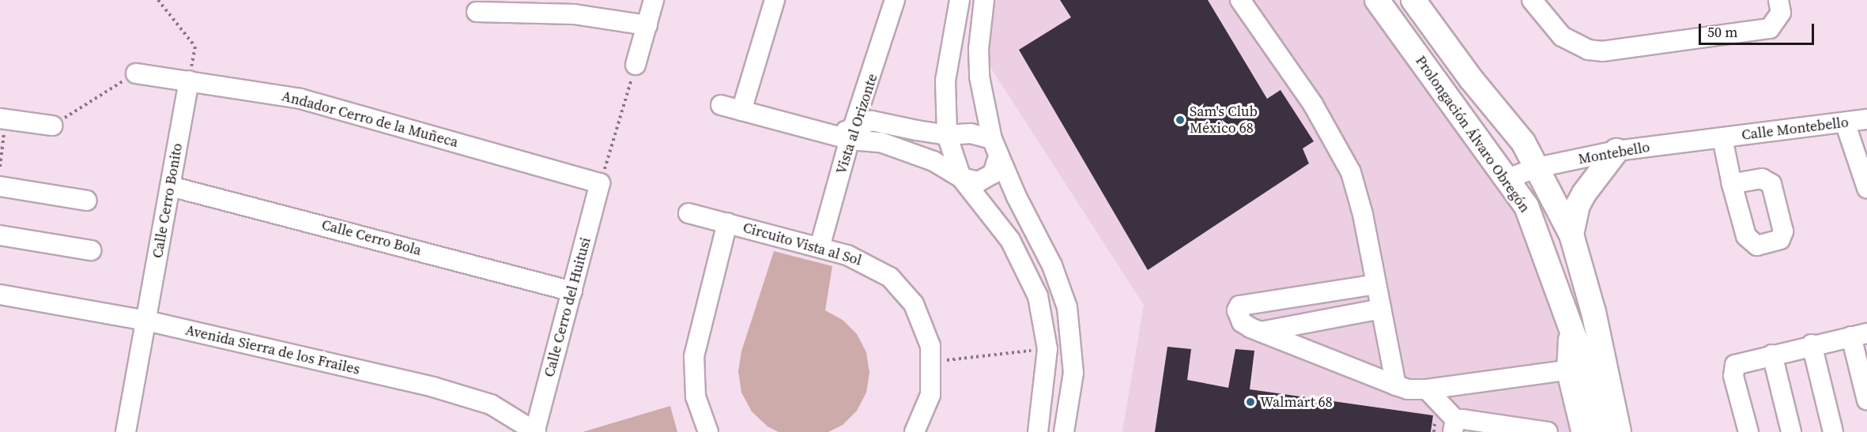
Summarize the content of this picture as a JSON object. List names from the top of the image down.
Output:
{
  "streets": {
    "main road": ["Prolongación Álvaro Obregón"],
    "street": [
      "Andador Cerro de la Muñeca",
      "Vista al Orizonte",
      "Calle Montebello",
      "Montebello",
      "Calle Cerro Bonito",
      "Calle Cerro Bola",
      "Circuito Vista al Sol",
      "Calle Cerro del Huitusi",
      "Avenida Sierra de los Frailes"
    ]
  },
  "crossings": [
    ["Andador Cerro de la Muñeca", "Calle Cerro Bonito"],
    ["Andador Cerro de la Muñeca", "Calle Cerro del Huitusi"],
    ["Vista al Orizonte", "Circuito Vista al Sol"],
    ["Calle Montebello", "Montebello"],
    ["Prolongación Álvaro Obregón", "Montebello"],
    ["Calle Cerro Bonito", "Calle Cerro Bola"],
    ["Calle Cerro Bonito", "Avenida Sierra de los Frailes"],
    ["Calle Cerro Bola", "Calle Cerro del Huitusi"],
    ["Calle Cerro del Huitusi", "Avenida Sierra de los Frailes"]
  ],
  "places": ["Sam's Club México 68", "Walmart 68"],
  "scale_bar": "50 m"
}
